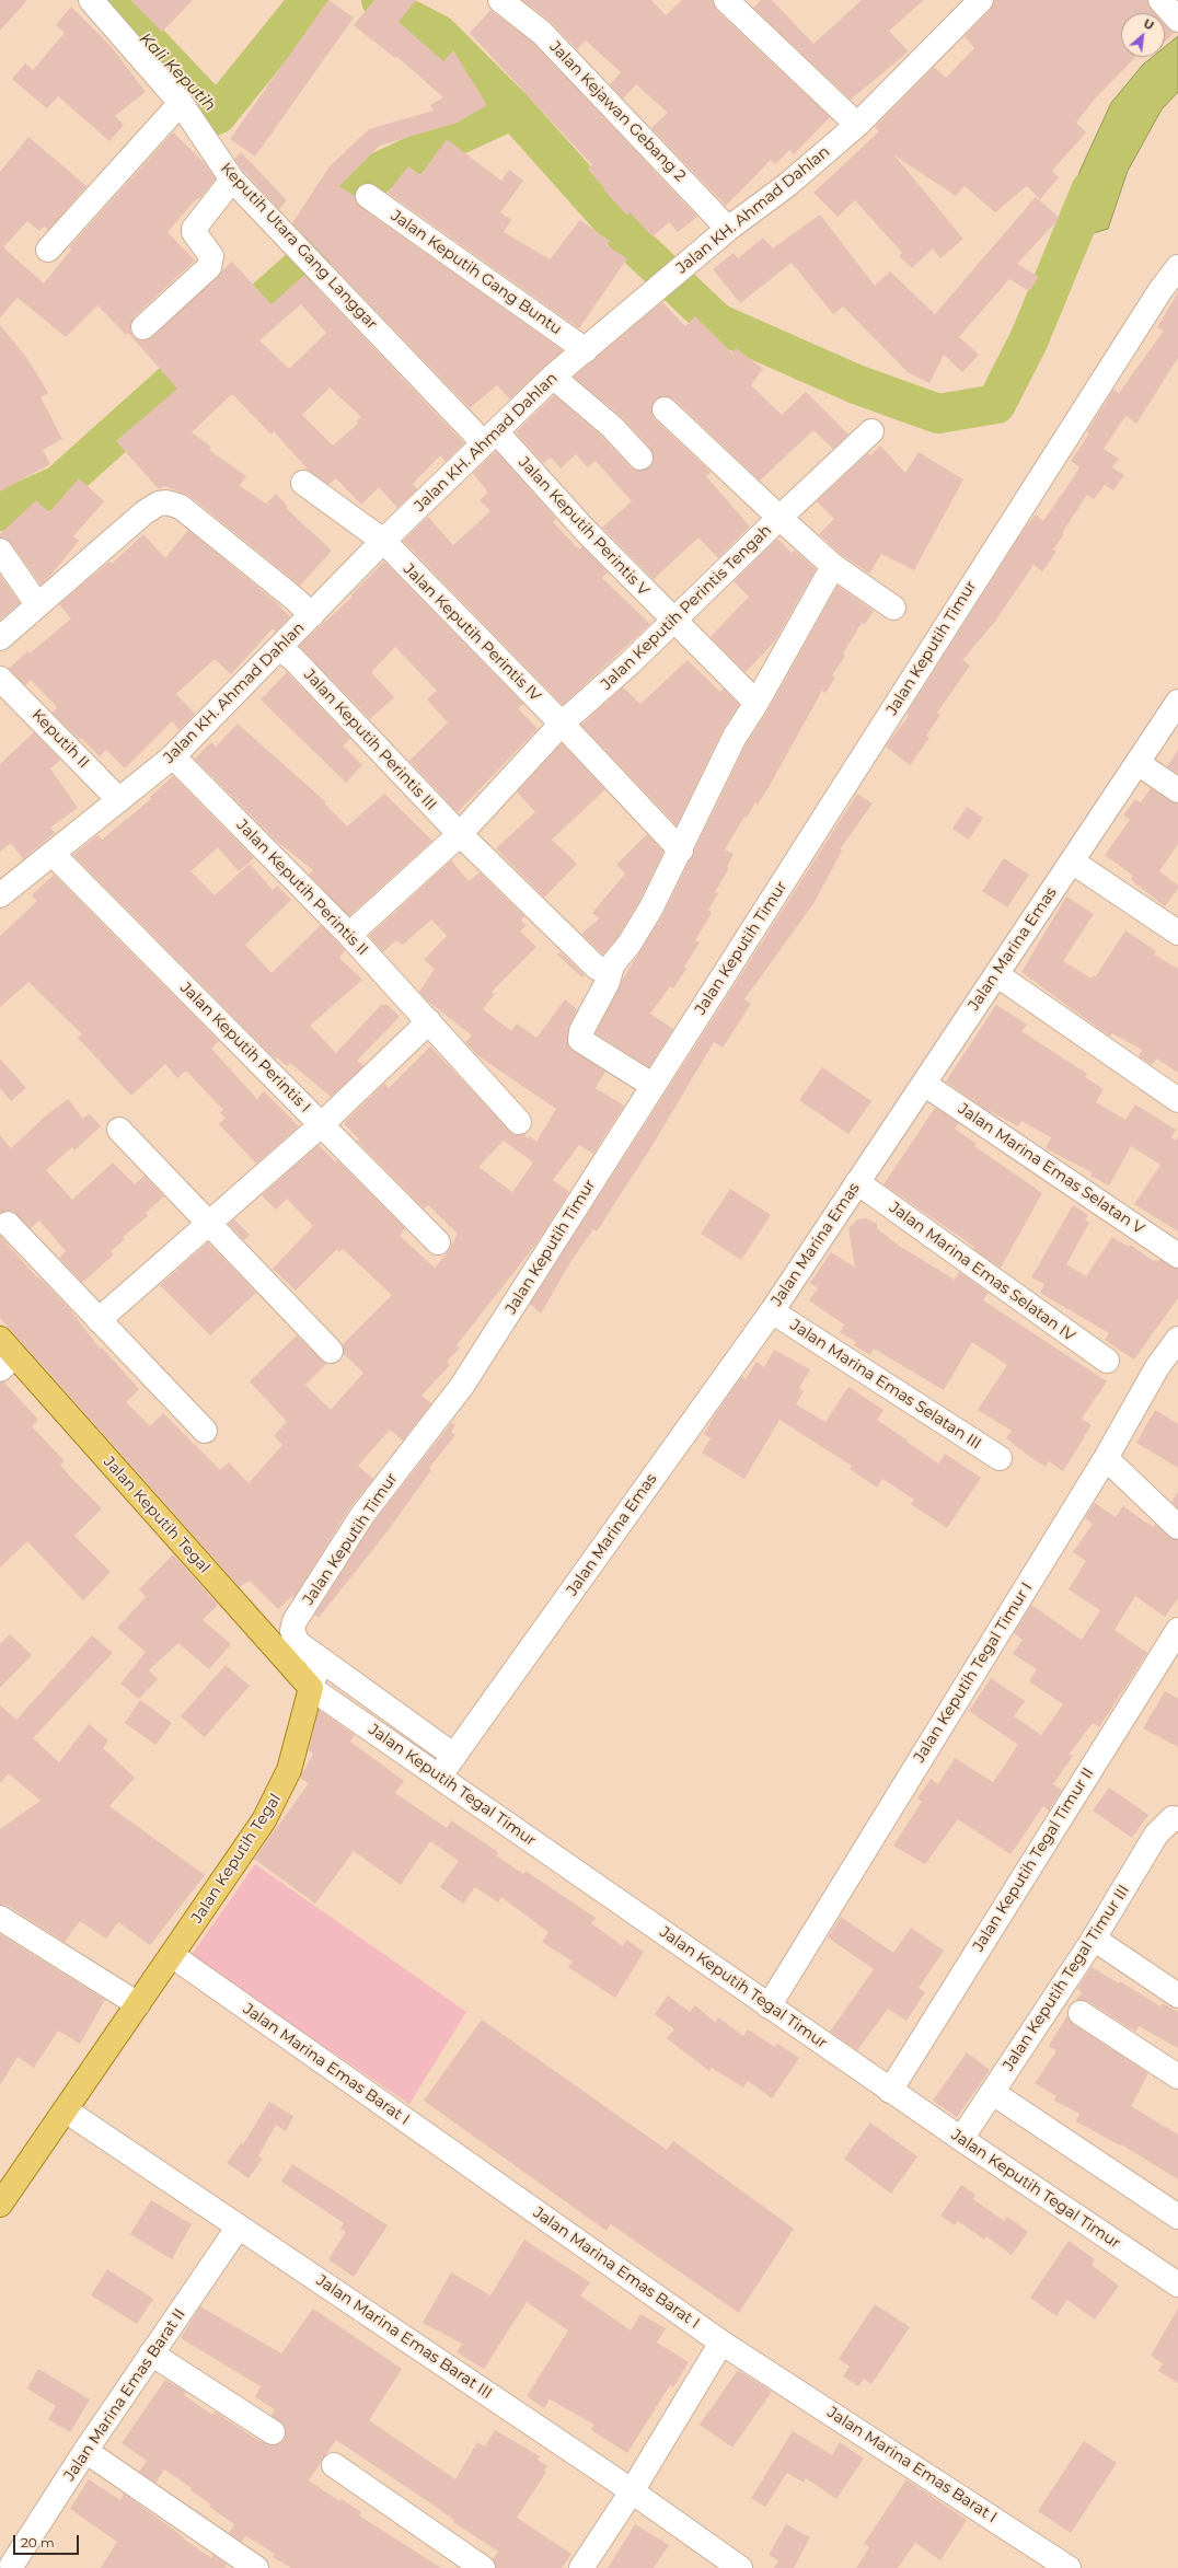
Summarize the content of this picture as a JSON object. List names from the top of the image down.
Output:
{
  "streets": {
    "main road": ["Jalan Keputih Tegal"],
    "street": [
      "Jalan Kejawan Gebang 2",
      "Jalan KH. Ahmad Dahlan",
      "Keputih Utara Gang Langgar",
      "Jalan Keputih Gang Buntu",
      "Jalan Keputih Perintis V",
      "Jalan Keputih Perintis Tengah",
      "Jalan Keputih Perintis IV",
      "Jalan Keputih Timur",
      "Keputih II",
      "Jalan Keputih Perintis III",
      "Jalan Keputih Perintis II",
      "Jalan Marina Emas",
      "Jalan Keputih Perintis I",
      "Jalan Marina Emas Selatan V",
      "Jalan Marina Emas Selatan IV",
      "Jalan Marina Emas Selatan III",
      "Jalan Keputih Tegal Timur I",
      "Jalan Keputih Tegal Timur",
      "Jalan Keputih Tegal Timur II",
      "Jalan Keputih Tegal Timur III",
      "Jalan Marina Emas Barat I",
      "Jalan Marina Emas Barat III",
      "Jalan Marina Emas Barat II"
    ]
  },
  "crossings": [
    ["Jalan Kejawan Gebang 2", "Jalan KH. Ahmad Dahlan"],
    ["Jalan KH. Ahmad Dahlan", "Keputih Utara Gang Langgar"],
    ["Jalan KH. Ahmad Dahlan", "Jalan Keputih Gang Buntu"],
    ["Jalan KH. Ahmad Dahlan", "Jalan Keputih Perintis V"],
    ["Jalan KH. Ahmad Dahlan", "Jalan Keputih Perintis IV"],
    ["Jalan KH. Ahmad Dahlan", "Keputih II"],
    ["Jalan KH. Ahmad Dahlan", "Jalan Keputih Perintis III"],
    ["Jalan KH. Ahmad Dahlan", "Jalan Keputih Perintis II"],
    ["Jalan KH. Ahmad Dahlan", "Jalan Keputih Perintis I"],
    ["Keputih Utara Gang Langgar", "Jalan Keputih Perintis V"],
    ["Jalan Keputih Perintis V", "Jalan Keputih Perintis Tengah"],
    ["Jalan Keputih Perintis Tengah", "Jalan Keputih Perintis IV"],
    ["Jalan Marina Emas", "Jalan Marina Emas Selatan V"],
    ["Jalan Marina Emas", "Jalan Marina Emas Selatan IV"],
    ["Jalan Marina Emas", "Jalan Marina Emas Selatan III"],
    ["Jalan Marina Emas", "Jalan Keputih Tegal Timur"],
    ["Jalan Keputih Tegal", "Jalan Keputih Tegal Timur"],
    ["Jalan Keputih Tegal", "Jalan Marina Emas Barat I"],
    ["Jalan Keputih Tegal", "Jalan Marina Emas Barat III"],
    ["Jalan Keputih Tegal Timur I", "Jalan Keputih Tegal Timur"],
    ["Jalan Keputih Tegal Timur", "Jalan Keputih Tegal Timur II"],
    ["Jalan Keputih Tegal Timur", "Jalan Keputih Tegal Timur III"],
    ["Jalan Marina Emas Barat III", "Jalan Marina Emas Barat II"]
  ],
  "water": ["Kali Keputih"],
  "scale_bar": "20 m",
  "north": "top right"
}
